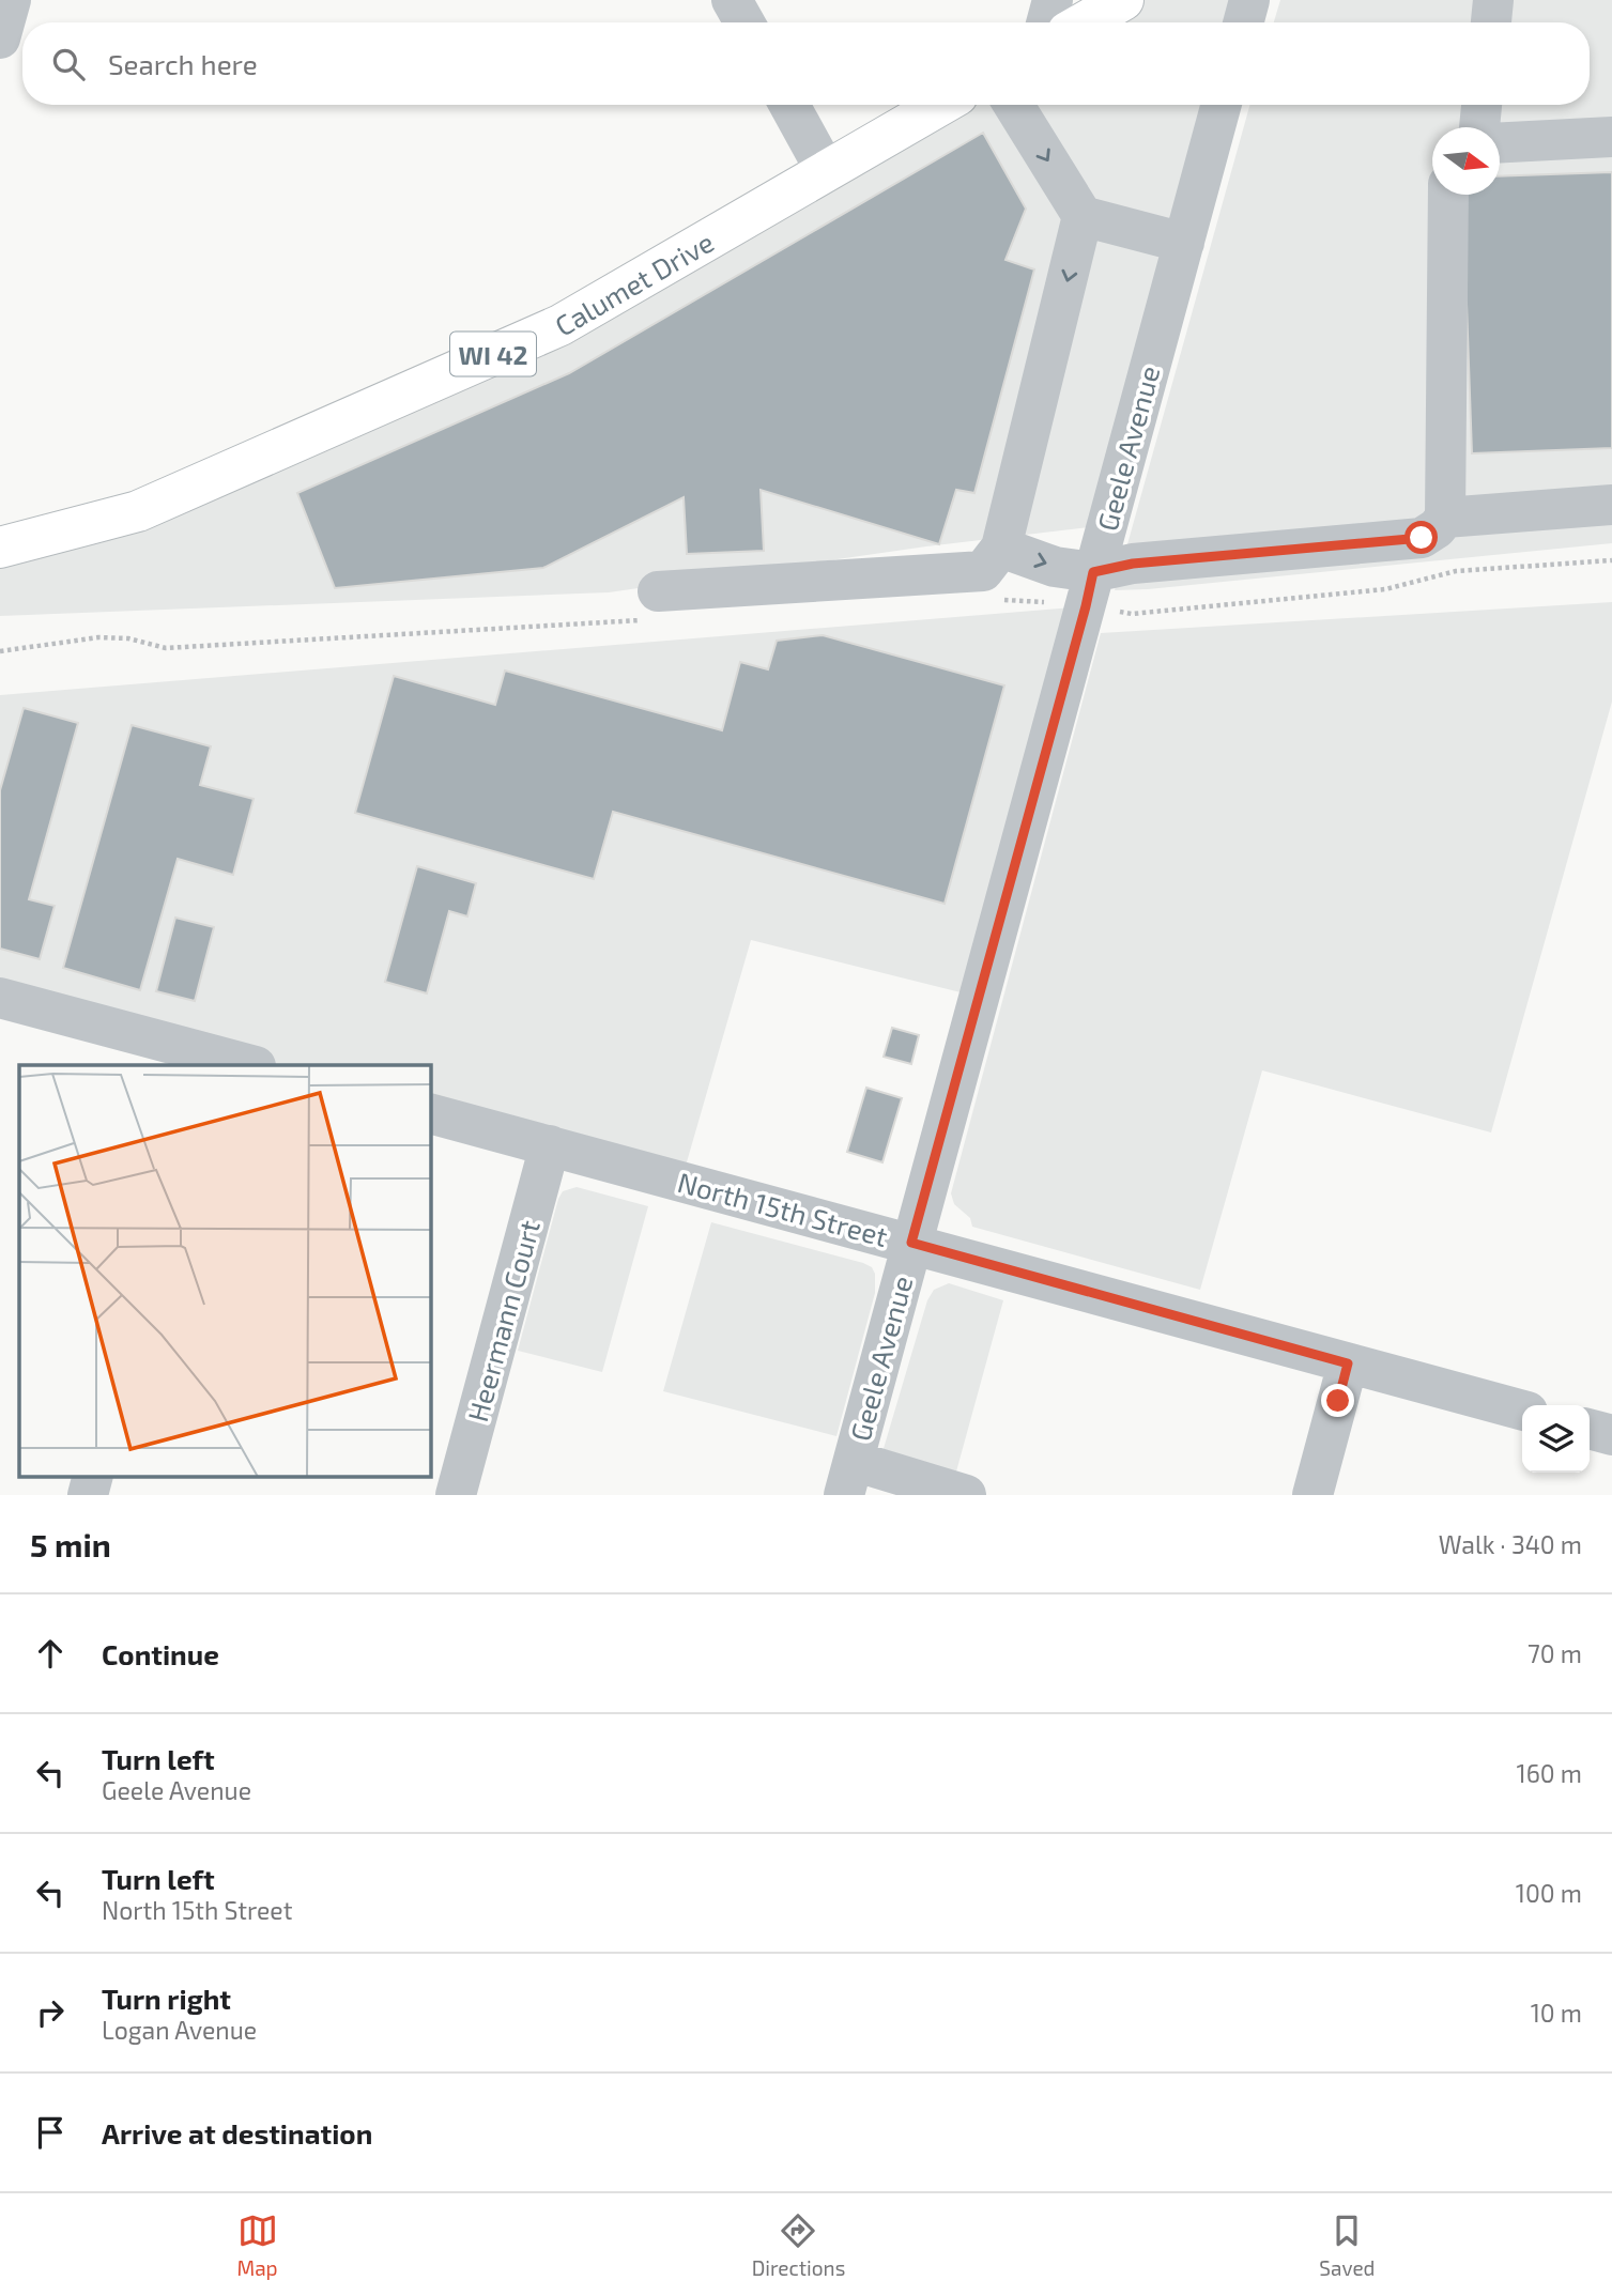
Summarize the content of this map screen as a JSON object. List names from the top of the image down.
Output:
{
  "streets": {
    "main road": ["Calumet Drive", "WI 42"],
    "street": ["Geele Avenue", "North 15th Street", "Heermann Court"]
  },
  "crossings": [
    ["Geele Avenue", "North 15th Street"],
    ["North 15th Street", "Heermann Court"]
  ],
  "north": "right",
  "page": {
    "search": "Search here",
    "heading": ["5 min", "Walk · 340 m"],
    "list": [
      ["Continue", "70 m"],
      ["Turn left", "Geele Avenue", "160 m"],
      ["Turn left", "North 15th Street", "100 m"],
      ["Turn right", "Logan Avenue", "10 m"],
      "Arrive at destination"
    ],
    "nav": ["Map", "Directions", "Saved"]
  }
}
